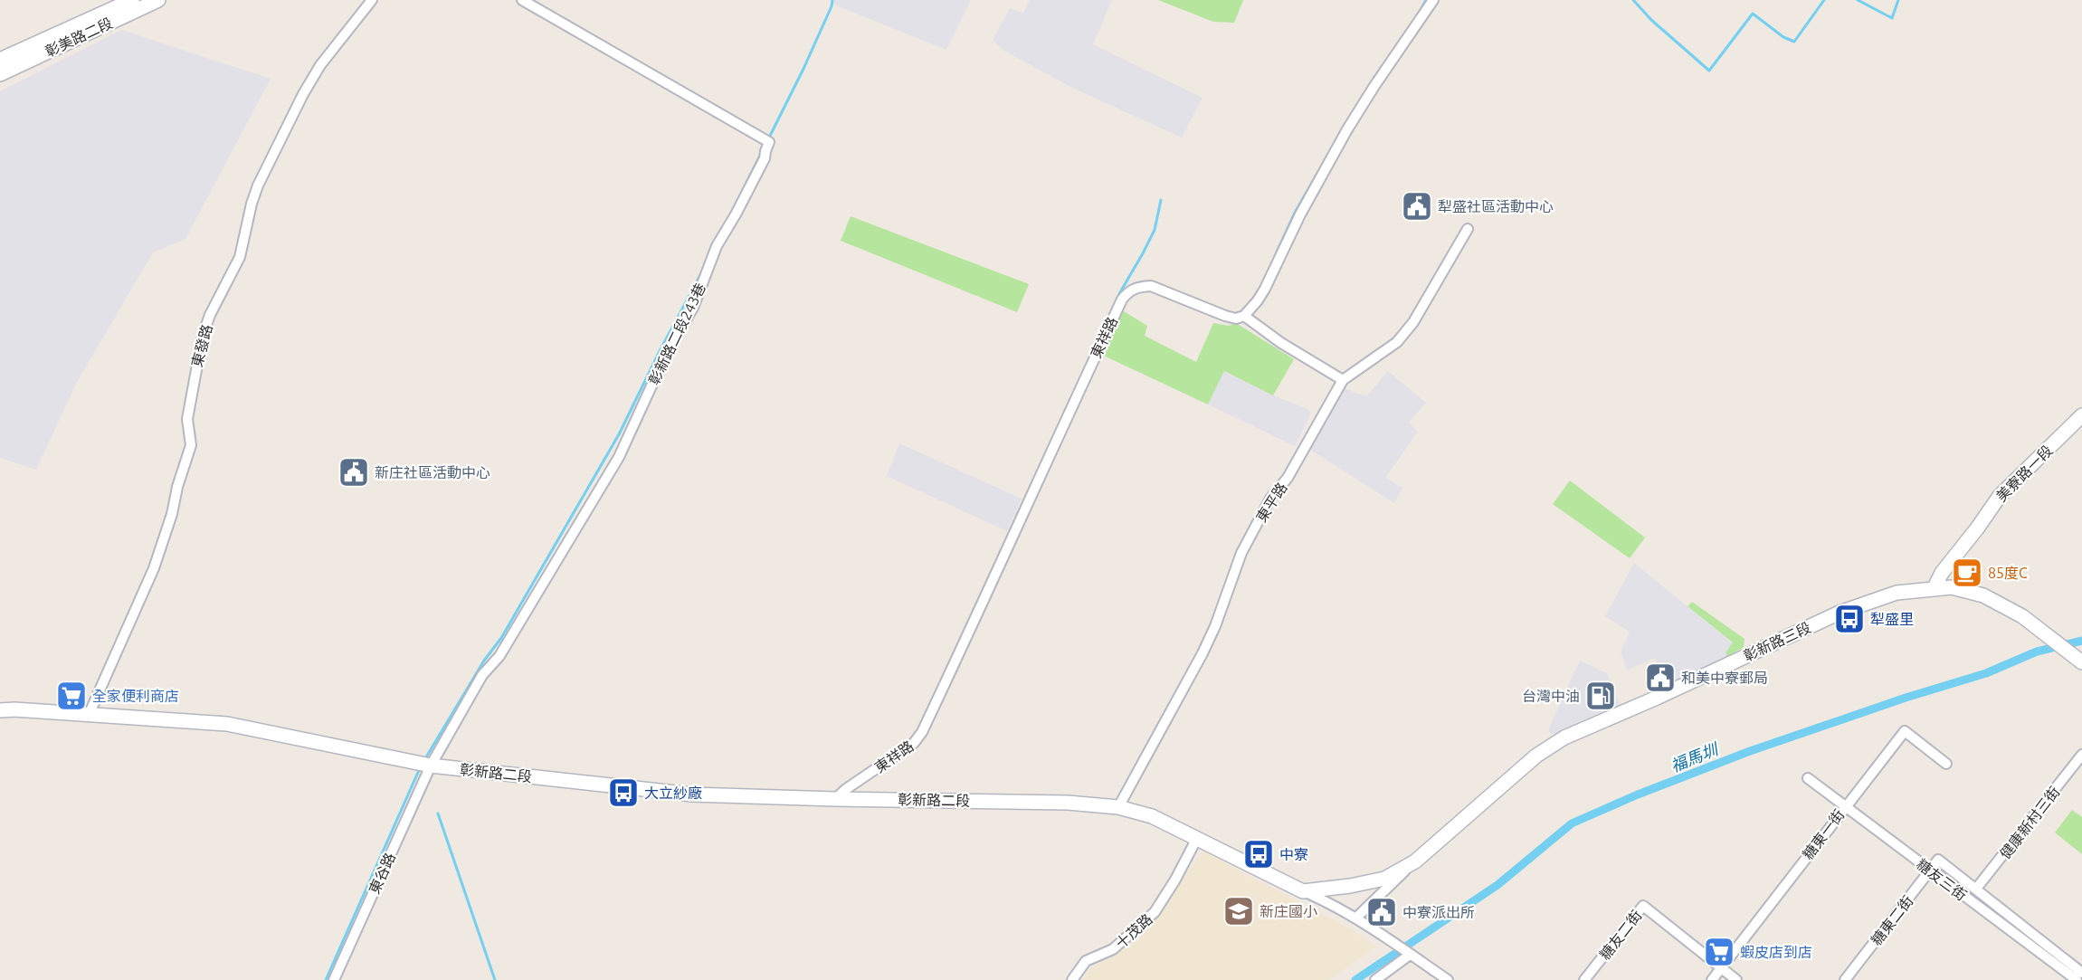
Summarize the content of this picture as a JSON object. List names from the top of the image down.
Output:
{
  "streets": {
    "street": [
      "彰美路二段",
      "彰新路二段243巷",
      "東祥路",
      "東發路",
      "美寮路一段",
      "東平路",
      "彰新路三段",
      "彰新路二段",
      "健康新村三街",
      "糖東一街",
      "東谷路",
      "糖友三街",
      "糖東二街",
      "十茂路",
      "糖友二街"
    ]
  },
  "crossings": [
    ["彰新路二段243巷", "彰新路二段"],
    ["彰新路二段243巷", "東谷路"],
    ["東祥路", "彰新路二段"],
    ["東發路", "彰新路二段"],
    ["美寮路一段", "彰新路三段"],
    ["東平路", "彰新路二段"],
    ["彰新路二段", "東谷路"],
    ["彰新路二段", "十茂路"],
    ["健康新村三街", "糖友三街"],
    ["糖東一街", "糖友三街"],
    ["糖東一街", "糖友二街"],
    ["糖友三街", "糖東二街"]
  ],
  "water": ["福馬圳"],
  "places": {
    "public building": [
      "犁盛社區活動中心",
      "新庄社區活動中心",
      "和美中寮郵局",
      "中寮派出所"
    ],
    "cafe": ["85度C"],
    "bus stop": ["犁盛里", "大立紗廠", "中寮"],
    "supermarket": ["全家便利商店", "蝦皮店到店"],
    "fuel station": ["台灣中油"],
    "school or university": ["新庄國小"]
  }
}
